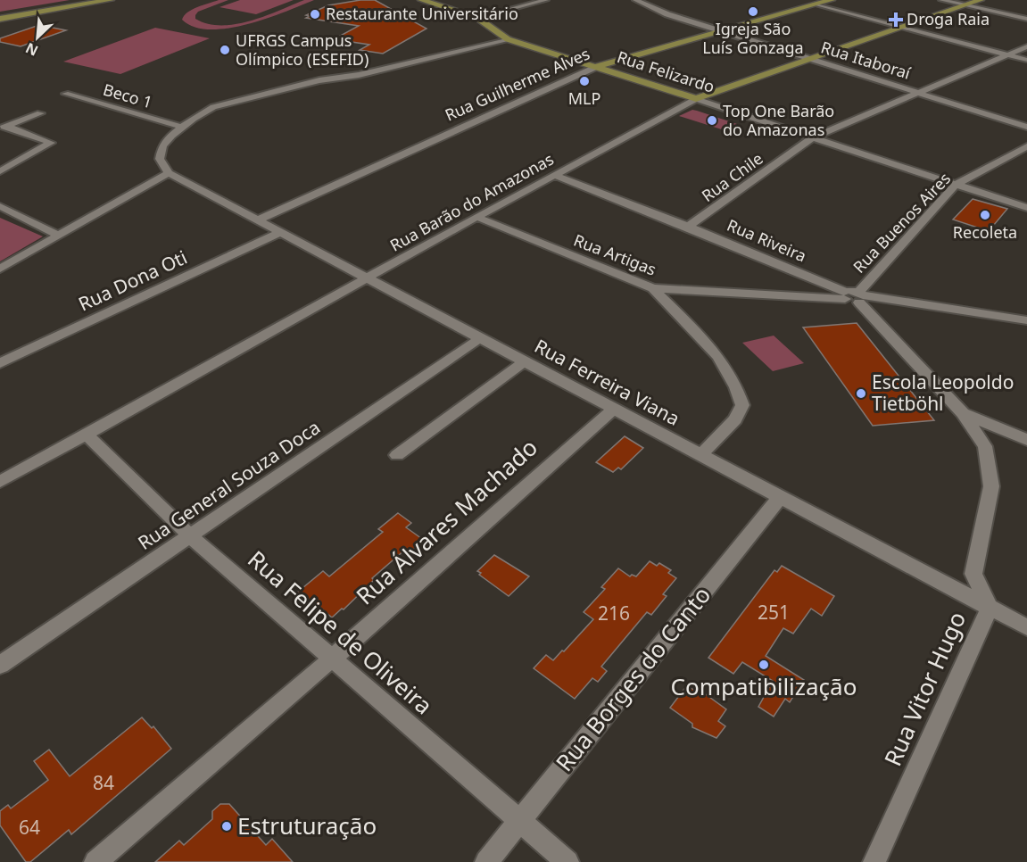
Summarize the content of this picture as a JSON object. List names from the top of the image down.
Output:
{
  "streets": {
    "main road": ["Rua Felizardo", "Rua Guilherme Alves", "Rua Barão do Amazonas"],
    "street": [
      "Rua Itaboraí",
      "Beco 1",
      "Rua Chile",
      "Rua Buenos Aires",
      "Rua Riveira",
      "Rua Artigas",
      "Rua Dona Oti",
      "Rua Ferreira Viana",
      "Rua General Souza Doca",
      "Rua Álvares Machado",
      "Rua Felipe de Oliveira",
      "Rua Borges do Canto",
      "Rua Vitor Hugo"
    ]
  },
  "crossings": [
    ["Rua Itaboraí", "Rua Guilherme Alves"],
    ["Rua Itaboraí", "Rua Chile"],
    ["Rua Itaboraí", "Rua Barão do Amazonas"],
    ["Rua Felizardo", "Rua Guilherme Alves"],
    ["Rua Felizardo", "Rua Chile"],
    ["Rua Felizardo", "Rua Barão do Amazonas"],
    ["Rua Felizardo", "Rua Buenos Aires"],
    ["Rua Guilherme Alves", "Rua Ferreira Viana"],
    ["Rua Chile", "Rua Riveira"],
    ["Rua Barão do Amazonas", "Rua Riveira"],
    ["Rua Barão do Amazonas", "Rua Artigas"],
    ["Rua Barão do Amazonas", "Rua Ferreira Viana"],
    ["Rua Barão do Amazonas", "Rua Felipe de Oliveira"],
    ["Rua Riveira", "Rua Artigas"],
    ["Rua Dona Oti", "Rua Ferreira Viana"],
    ["Rua Ferreira Viana", "Rua General Souza Doca"],
    ["Rua Ferreira Viana", "Rua Álvares Machado"],
    ["Rua Ferreira Viana", "Rua Borges do Canto"],
    ["Rua Ferreira Viana", "Rua Vitor Hugo"],
    ["Rua General Souza Doca", "Rua Felipe de Oliveira"],
    ["Rua Álvares Machado", "Rua Felipe de Oliveira"],
    ["Rua Felipe de Oliveira", "Rua Borges do Canto"]
  ],
  "places": {
    "other": [
      "Igreja São Luís Gonzaga",
      "Restaurante Universitário",
      "UFRGS Campus Olímpico (ESEFID)",
      "MLP",
      "Top One Barão do Amazonas",
      "Recoleta",
      "Escola Leopoldo Tietböhl",
      "Compatibilização",
      "Estruturação"
    ],
    "health": ["Droga Raia"]
  },
  "house_numbers": [
    "251",
    "216",
    "84",
    "64"
  ],
  "north": "bottom left"
}
